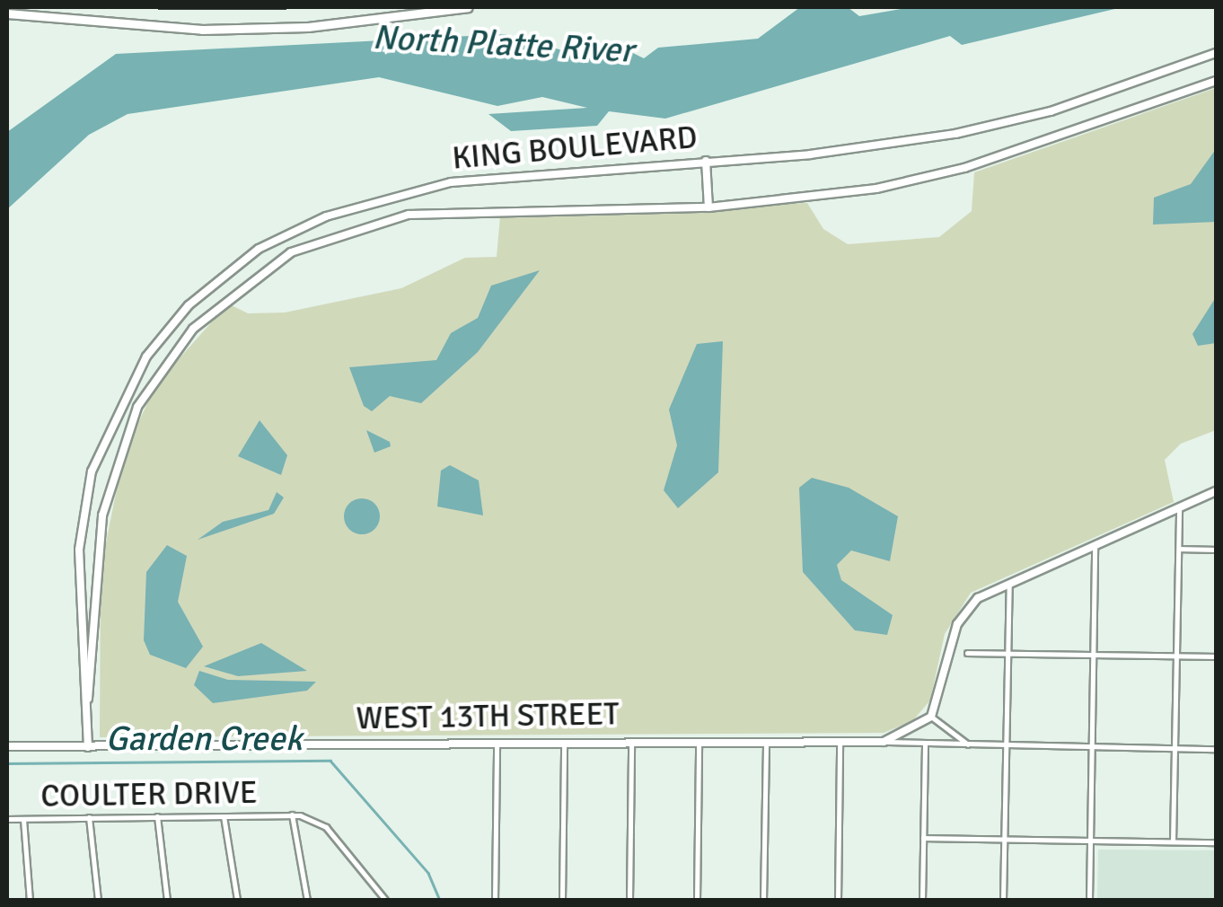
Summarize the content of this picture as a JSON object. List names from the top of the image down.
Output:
{
  "streets": {
    "street": ["KING BOULEVARD", "WEST 13TH STREET", "COULTER DRIVE"]
  },
  "crossings": [
    ["KING BOULEVARD", "WEST 13TH STREET"]
  ],
  "water": ["North Platte River", "Garden Creek"]
}
